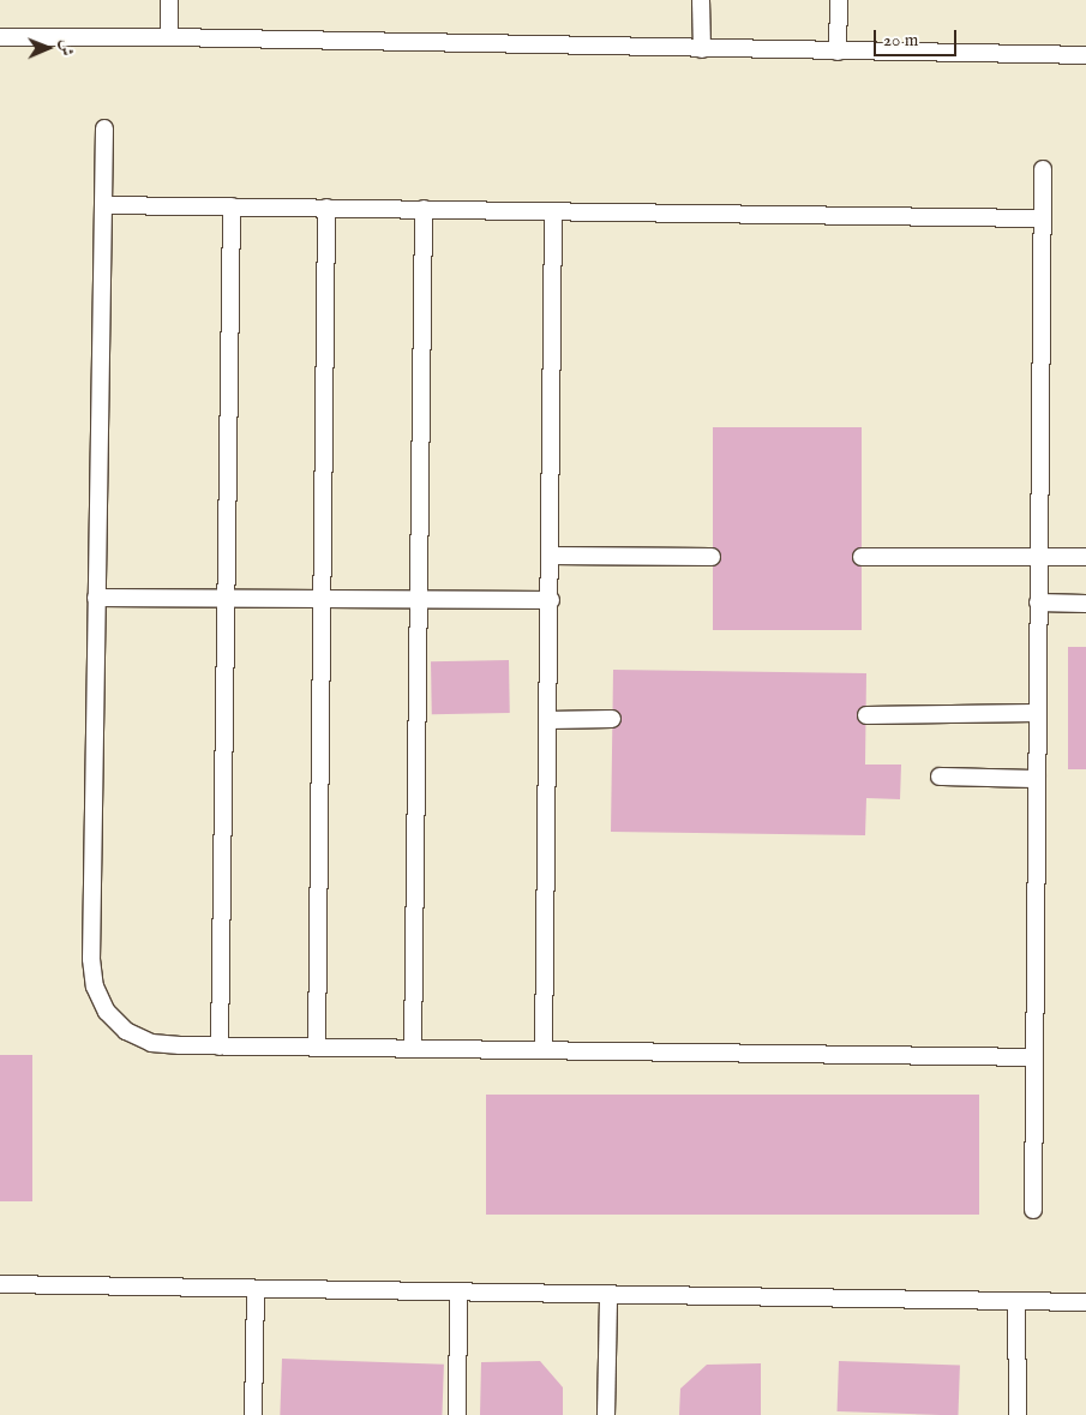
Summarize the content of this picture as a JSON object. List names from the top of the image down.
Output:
{
  "scale_bar": "20 m",
  "north": "right"
}
